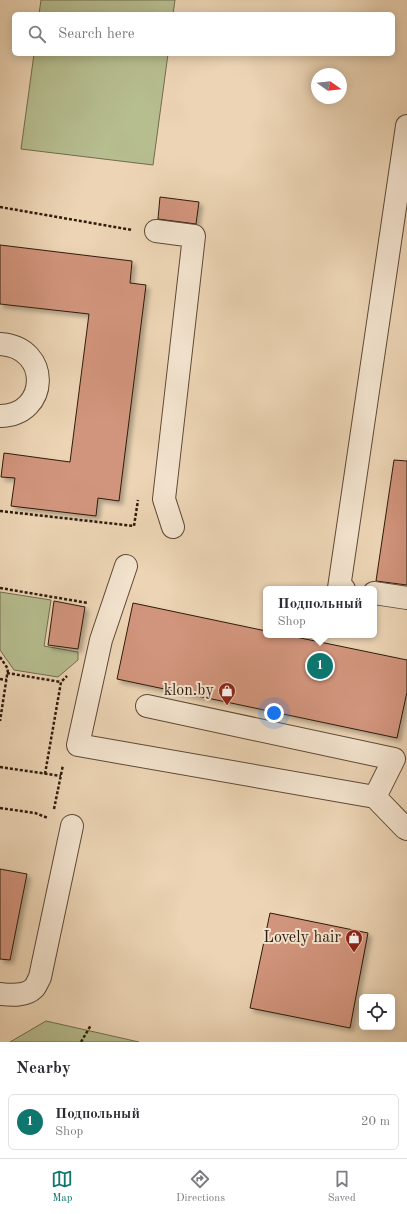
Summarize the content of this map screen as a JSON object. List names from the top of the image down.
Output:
{
  "places": {
    "shop": ["klon.by", "Lovely hair"]
  },
  "north": "right",
  "page": {
    "search": "Search here",
    "popup": ["Подпольный", "Shop"],
    "pins": "1",
    "heading": "Nearby",
    "list": [
      {
        "mark": "1",
        "name": "Подпольный",
        "note": "Shop",
        "value": "20 m"
      }
    ],
    "nav": ["Map", "Directions", "Saved"]
  }
}
